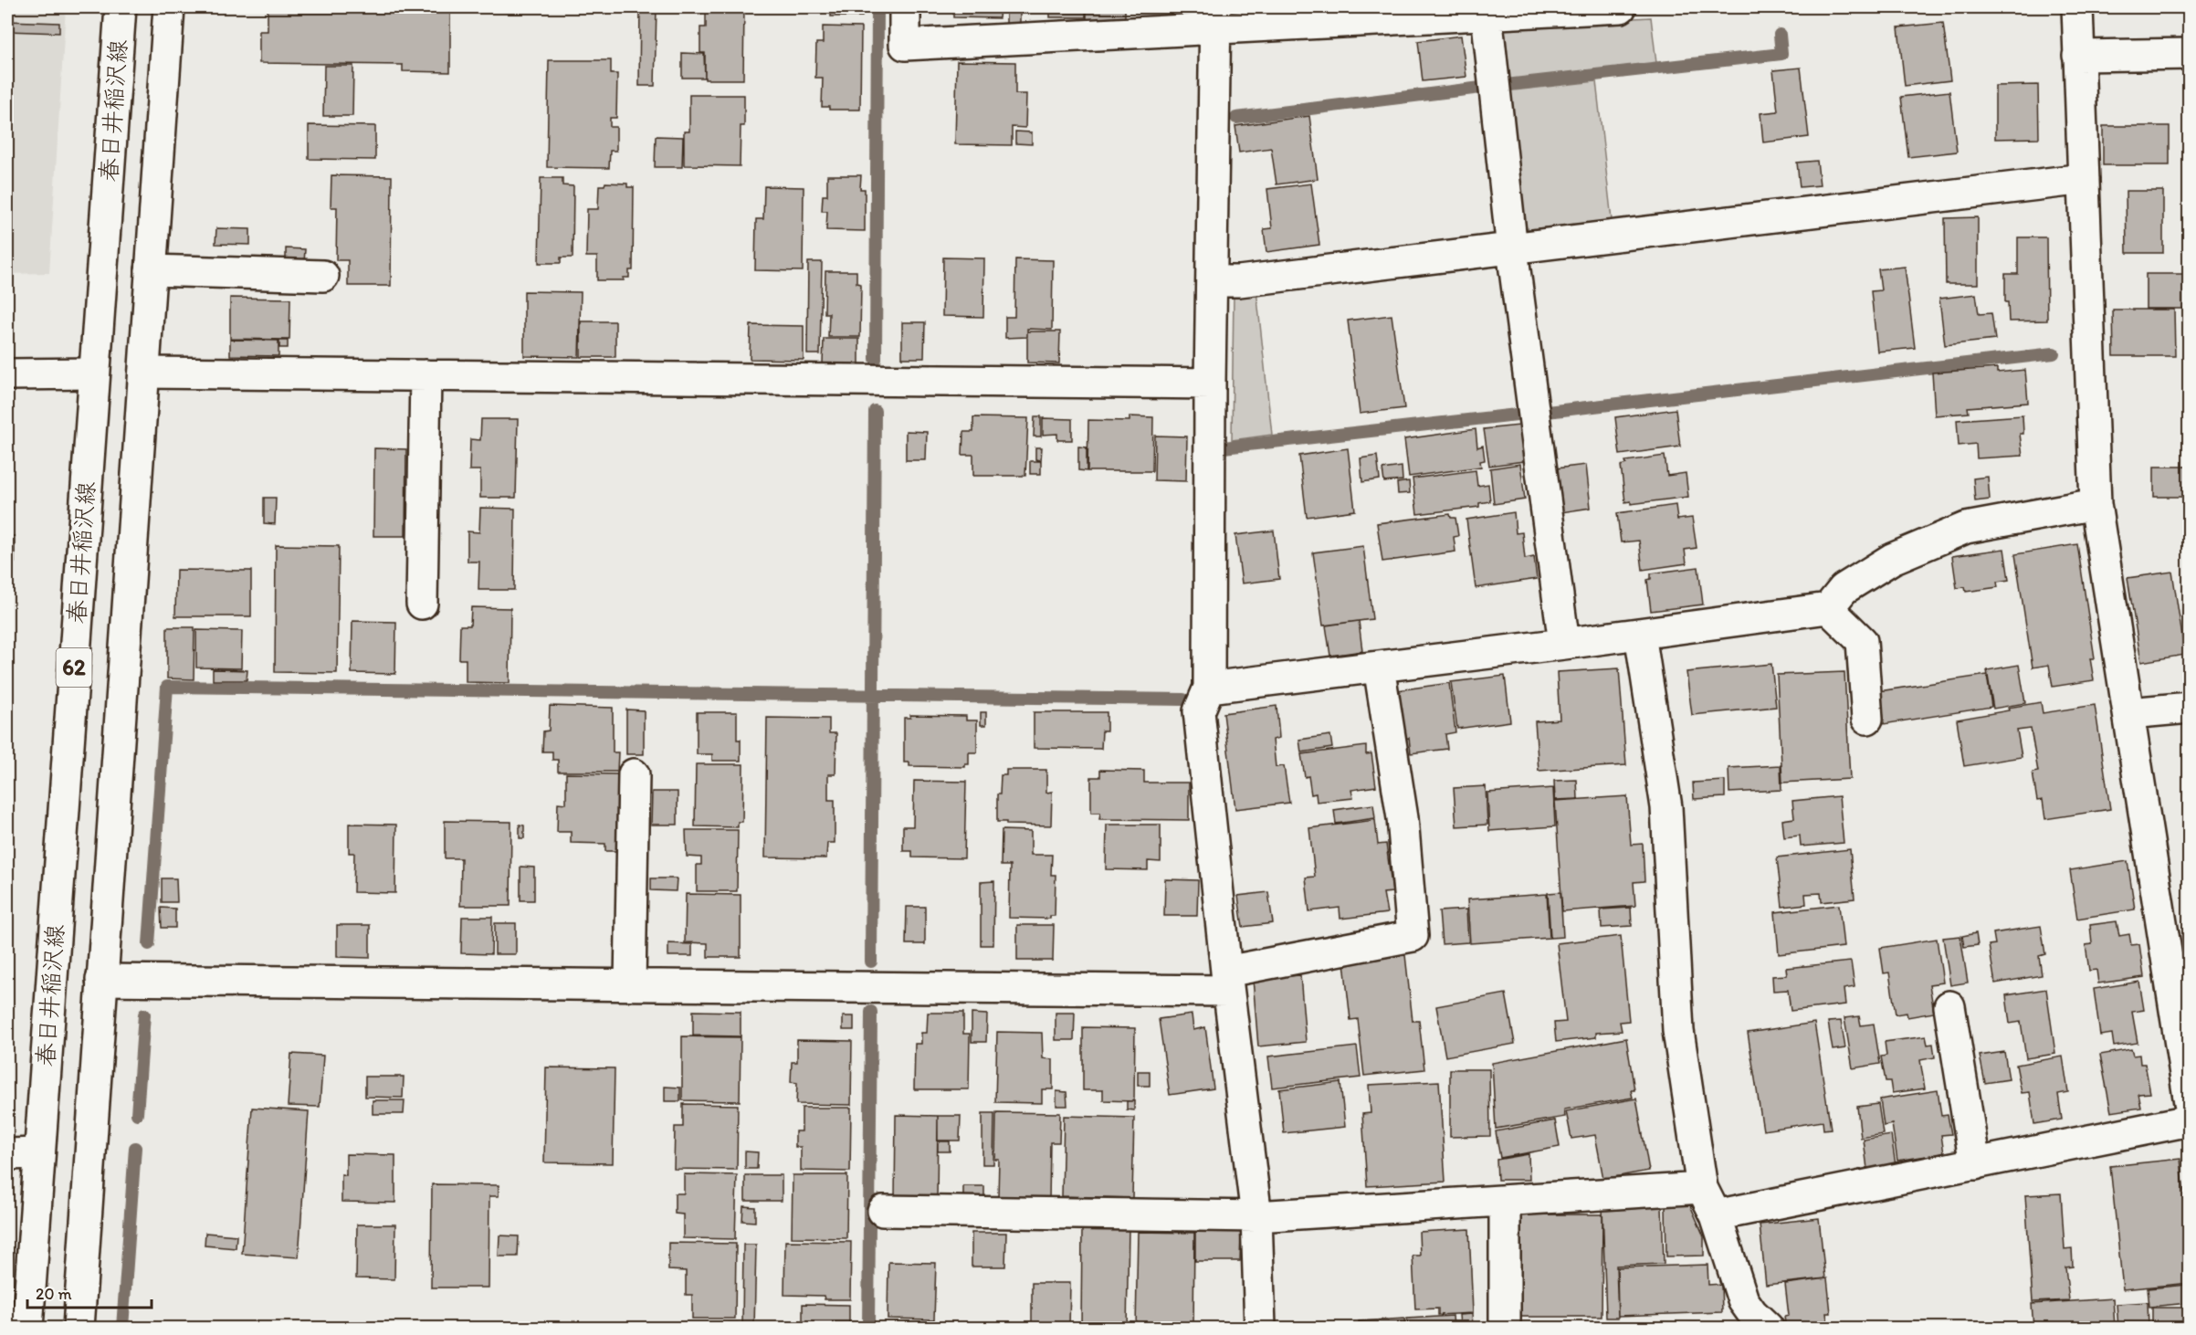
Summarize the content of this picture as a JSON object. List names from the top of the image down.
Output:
{
  "streets": {
    "street": ["春日井稲沢線", "62"]
  },
  "scale_bar": "20 m"
}
